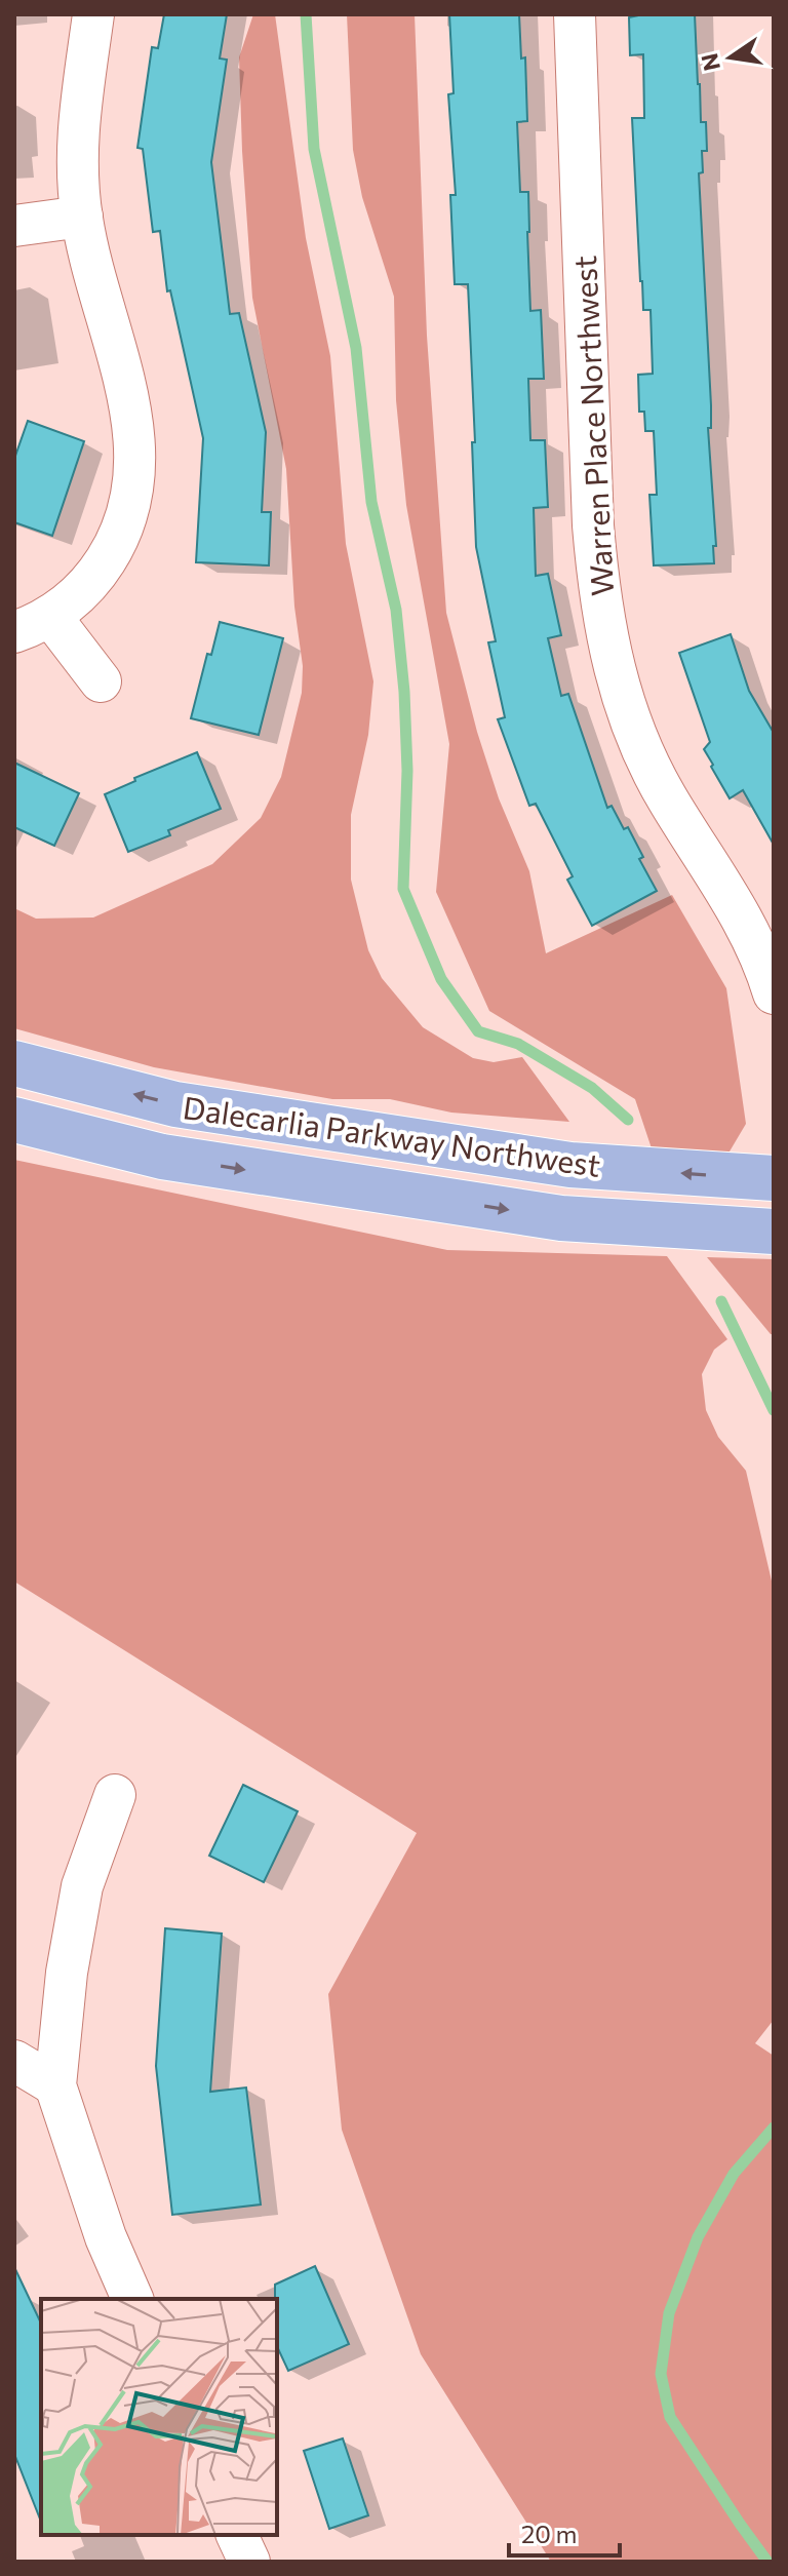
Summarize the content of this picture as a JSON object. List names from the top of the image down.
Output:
{
  "streets": {
    "main road": ["Dalecarlia Parkway Northwest"],
    "street": ["Warren Place Northwest"]
  },
  "scale_bar": "20 m",
  "north": "left"
}
